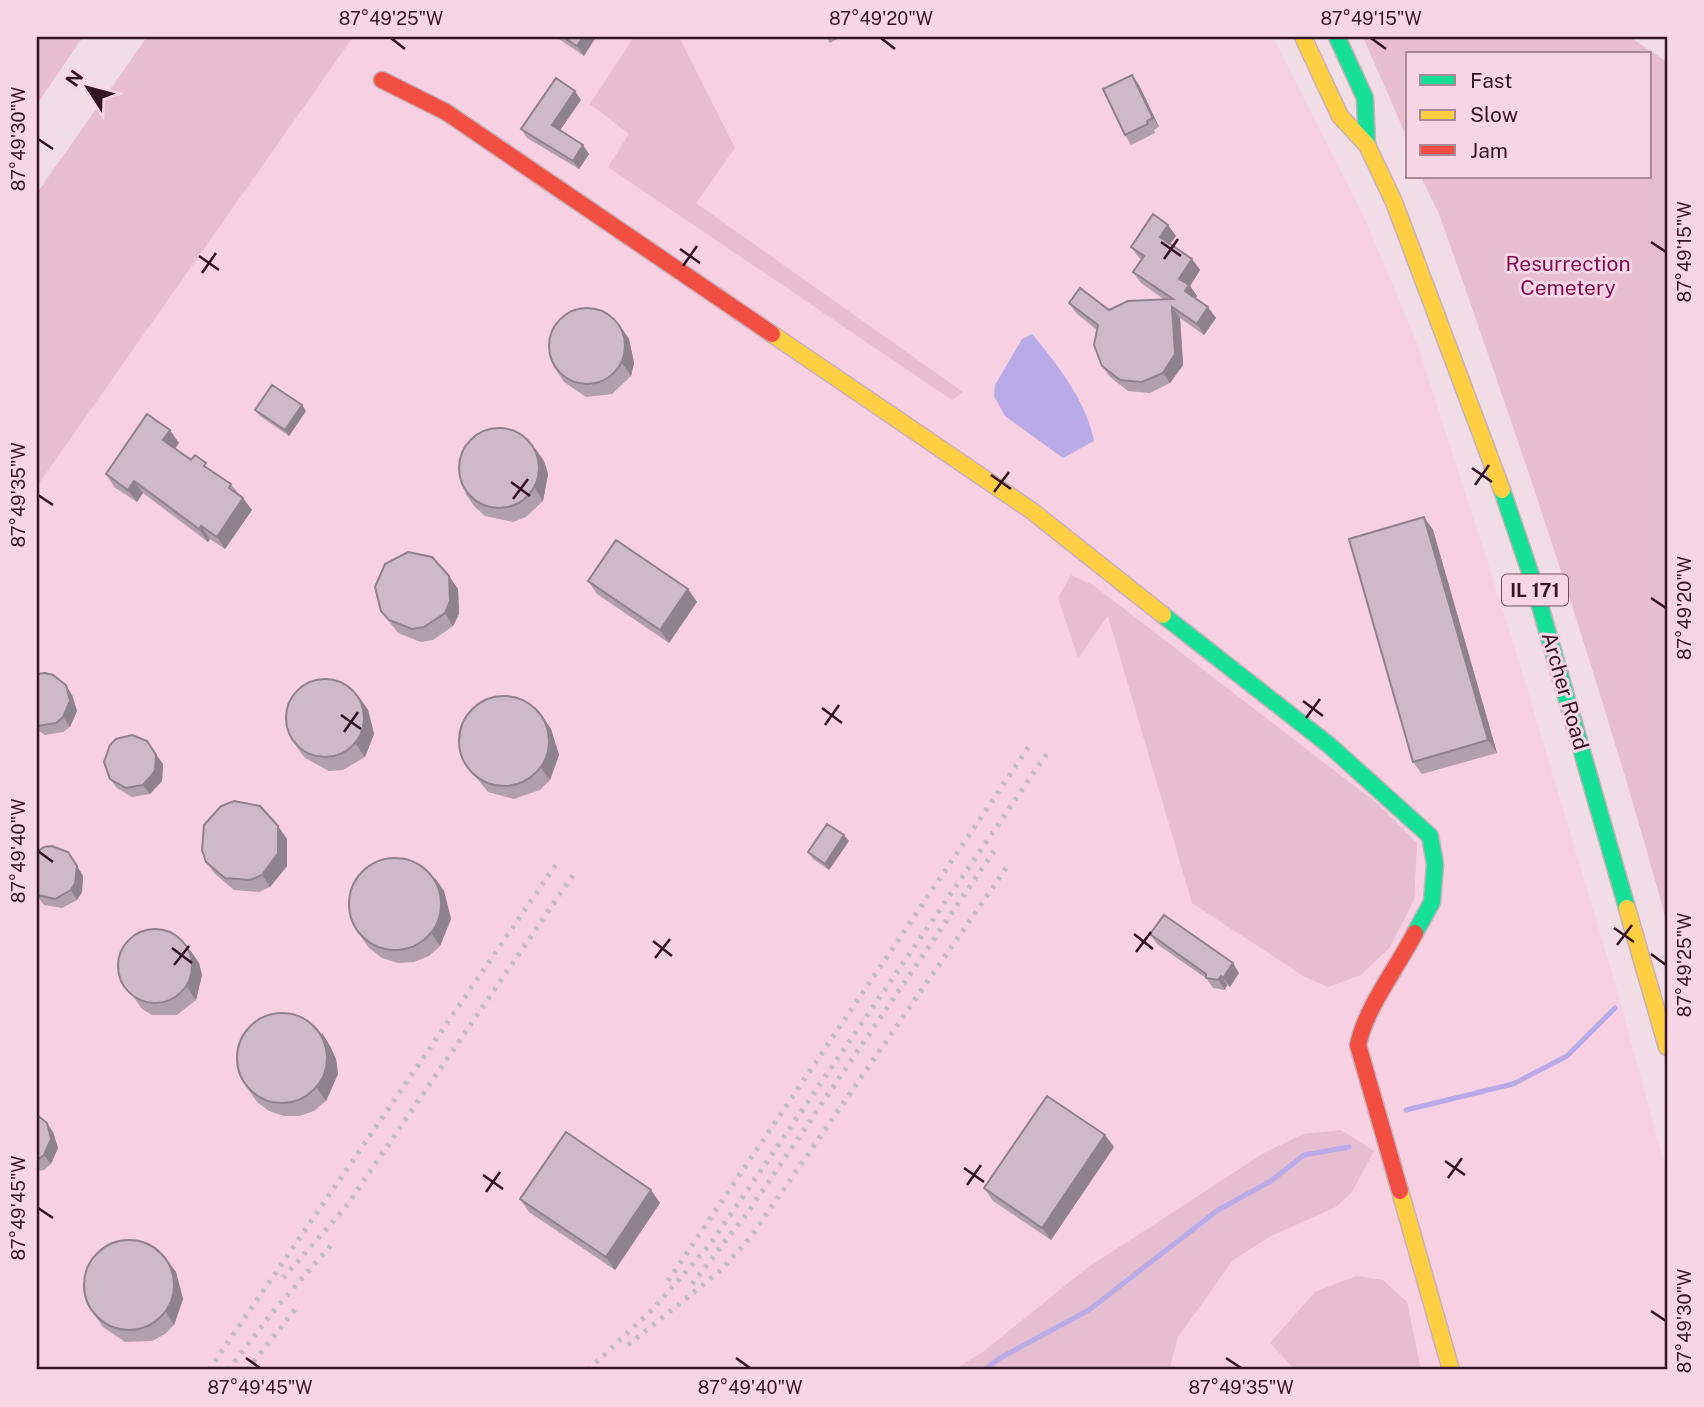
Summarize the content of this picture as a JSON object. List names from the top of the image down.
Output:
{
  "streets": {
    "street": ["IL 171", "Archer Road"]
  },
  "parks": ["Resurrection Cemetery"],
  "legend": ["Fast", "Slow", "Jam"],
  "north": "top left",
  "coordinates": [
    "87°49'25\"W",
    "87°49'20\"W",
    "87°49'15\"W",
    "87°49'30\"W",
    "87°49'35\"W",
    "87°49'40\"W",
    "87°49'45\"W"
  ]
}
